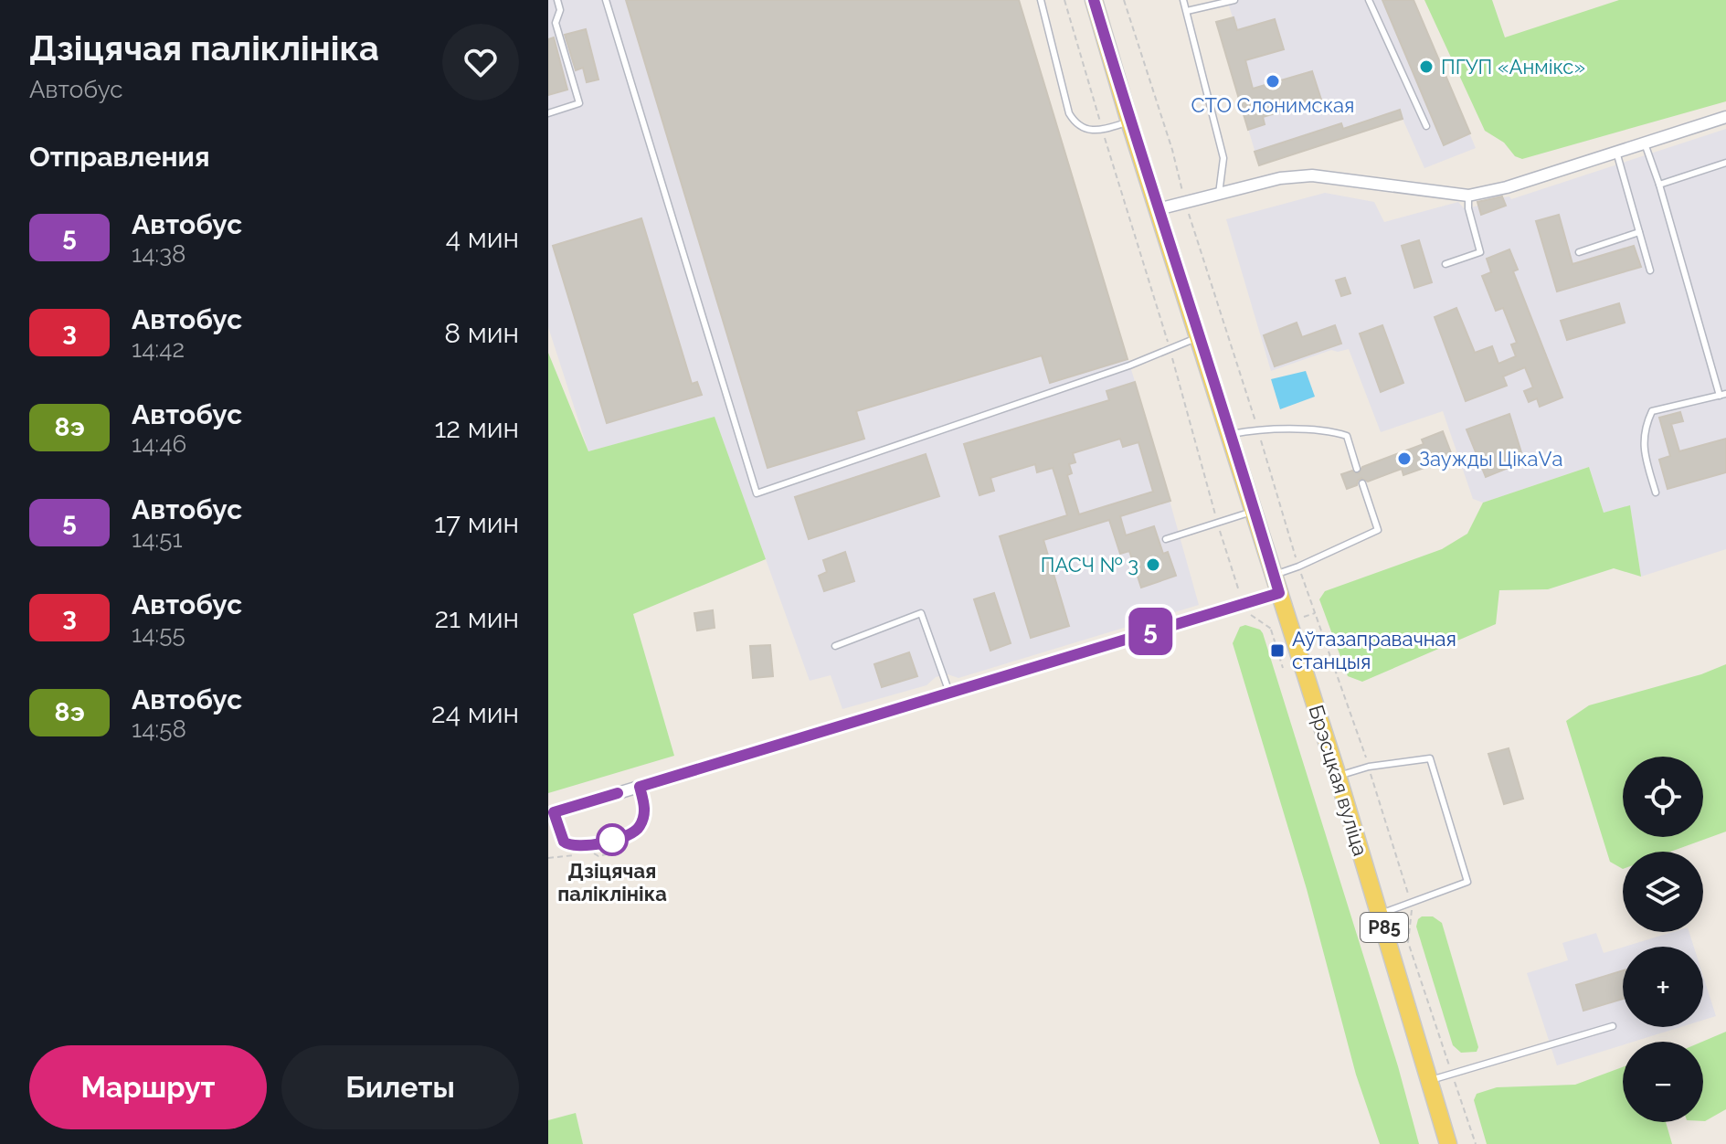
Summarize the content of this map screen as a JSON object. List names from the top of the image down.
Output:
{
  "streets": {
    "main road": ["Брэсцкая вуліца", "Р85"]
  },
  "places": {
    "other": [
      "ПГУП «Анмікс»",
      "СТО Слонимская",
      "Заужды ЦікаVа",
      "ПАСЧ № 3",
      "Дзіцячая паліклініка"
    ],
    "transit": ["Аўтазаправачная станцыя"]
  },
  "lines": ["bus line 5"],
  "page": {
    "heading": [
      ["Дзіцячая паліклініка", "Автобус"],
      "Отправления"
    ],
    "on_map": "5",
    "list": [
      {
        "mark": "5",
        "name": "Автобус",
        "note": "14:38",
        "value": "4 мин"
      },
      {
        "mark": "3",
        "name": "Автобус",
        "note": "14:42",
        "value": "8 мин"
      },
      {
        "mark": "8э",
        "name": "Автобус",
        "note": "14:46",
        "value": "12 мин"
      },
      {
        "mark": "5",
        "name": "Автобус",
        "note": "14:51",
        "value": "17 мин"
      },
      {
        "mark": "3",
        "name": "Автобус",
        "note": "14:55",
        "value": "21 мин"
      },
      {
        "mark": "8э",
        "name": "Автобус",
        "note": "14:58",
        "value": "24 мин"
      }
    ],
    "map_buttons": ["+", "−"],
    "buttons": ["Маршрут", "Билеты"]
  }
}
